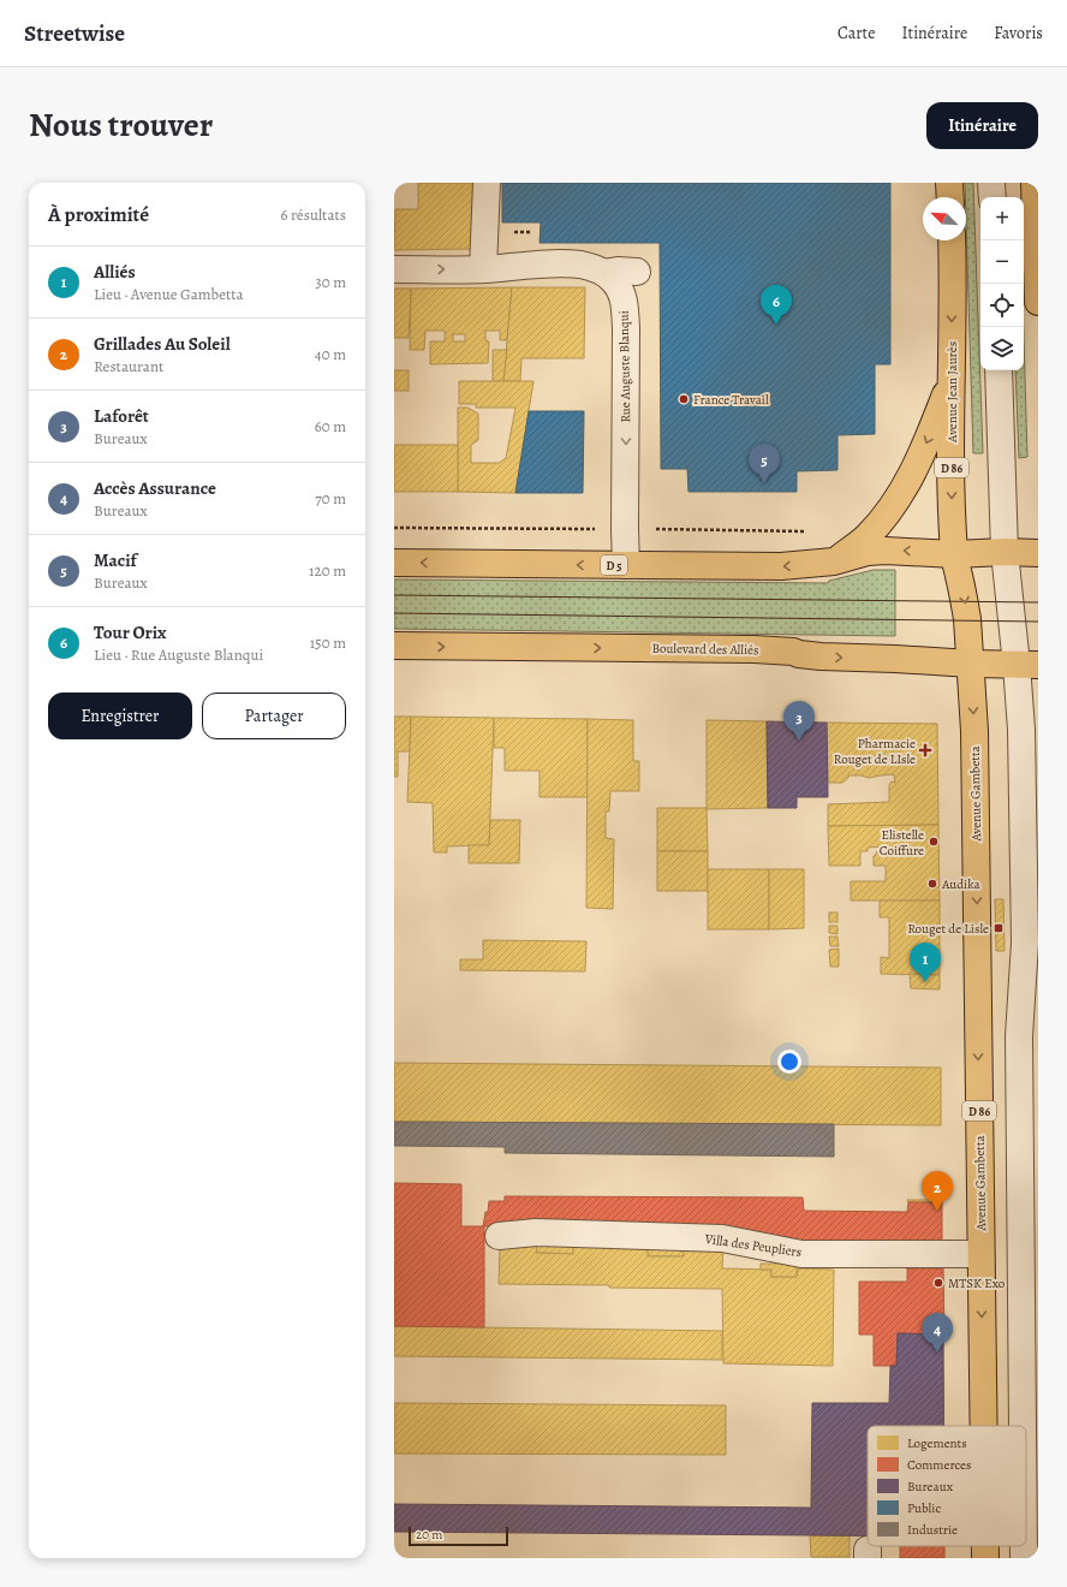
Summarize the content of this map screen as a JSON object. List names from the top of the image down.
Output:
{
  "streets": {
    "main road": [
      "Avenue Jean Jaurès",
      "D 86",
      "D 5",
      "Boulevard des Alliés",
      "Avenue Gambetta"
    ],
    "street": ["Rue Auguste Blanqui", "Villa des Peupliers"]
  },
  "crossings": [
    ["Rue Auguste Blanqui", "D 5"],
    ["Avenue Jean Jaurès", "D 5"],
    ["Avenue Jean Jaurès", "Boulevard des Alliés"],
    ["Avenue Jean Jaurès", "Avenue Gambetta"],
    ["Boulevard des Alliés", "Avenue Gambetta"],
    ["Avenue Gambetta", "Villa des Peupliers"]
  ],
  "one_way": ["Rue Auguste Blanqui", "Avenue Jean Jaurès", "Avenue Gambetta"],
  "places": {
    "other": [
      "France Travail",
      "Elistelle Coiffure",
      "Audika",
      "MTSK Exo"
    ],
    "health": ["Pharmacie Rouget de LIsle"],
    "transit": ["Rouget de Lisle"]
  },
  "legend": [
    "Logements",
    "Commerces",
    "Bureaux",
    "Public",
    "Industrie"
  ],
  "scale_bar": "20 m",
  "north": "top left",
  "page": {
    "header": "Streetwise",
    "nav": ["Carte", "Itinéraire", "Favoris"],
    "title": "Nous trouver",
    "buttons": [
      "Itinéraire",
      ["Enregistrer", "Partager"]
    ],
    "heading": ["À proximité", "6 résultats"],
    "map_buttons": ["+", "−"],
    "list": [
      {
        "mark": "1",
        "name": "Alliés",
        "note": "Lieu · Avenue Gambetta",
        "value": "30 m"
      },
      {
        "mark": "2",
        "name": "Grillades Au Soleil",
        "note": "Restaurant",
        "value": "40 m"
      },
      {
        "mark": "3",
        "name": "Laforêt",
        "note": "Bureaux",
        "value": "60 m"
      },
      {
        "mark": "4",
        "name": "Accès Assurance",
        "note": "Bureaux",
        "value": "70 m"
      },
      {
        "mark": "5",
        "name": "Macif",
        "note": "Bureaux",
        "value": "120 m"
      },
      {
        "mark": "6",
        "name": "Tour Orix",
        "note": "Lieu · Rue Auguste Blanqui",
        "value": "150 m"
      }
    ],
    "pins": [
      "6",
      "5",
      "3",
      "1",
      "2",
      "4"
    ],
    "scale": "20 m"
  }
}
